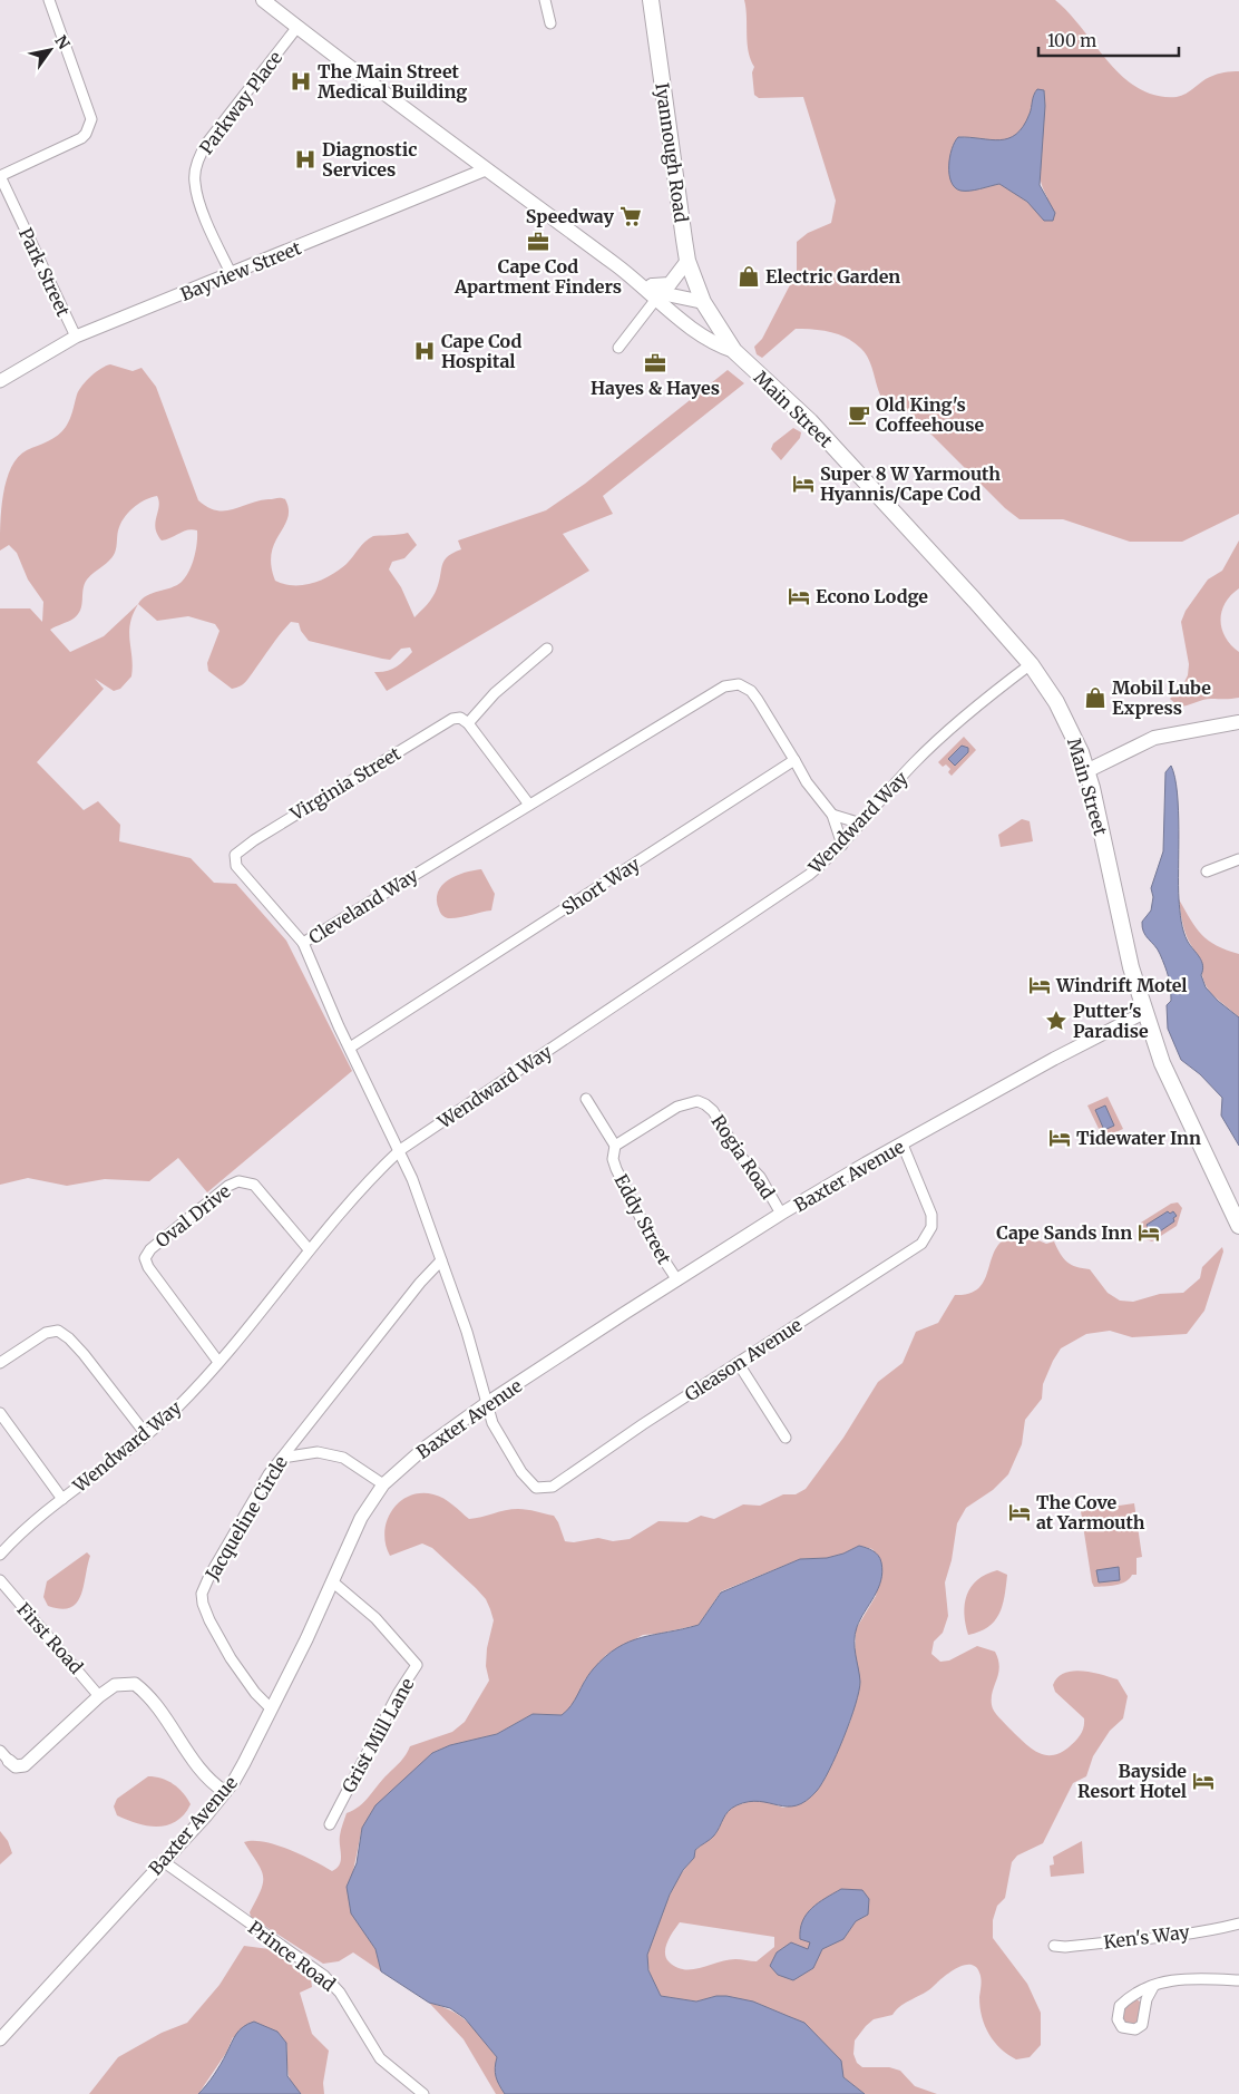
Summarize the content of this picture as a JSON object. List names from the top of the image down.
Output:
{
  "streets": {
    "main road": ["Iyannough Road", "Main Street"],
    "street": [
      "Parkway Place",
      "Bayview Street",
      "Park Street",
      "Virginia Street",
      "Wendward Way",
      "Short Way",
      "Cleveland Way",
      "Rogia Road",
      "Baxter Avenue",
      "Oval Drive",
      "Eddy Street",
      "Gleason Avenue",
      "Jacqueline Circle",
      "First Road",
      "Grist Mill Lane",
      "Ken's Way",
      "Prince Road"
    ]
  },
  "crossings": [
    ["Parkway Place", "Bayview Street"],
    ["Parkway Place", "Main Street"],
    ["Iyannough Road", "Main Street"],
    ["Bayview Street", "Park Street"],
    ["Bayview Street", "Main Street"],
    ["Main Street", "Wendward Way"],
    ["Main Street", "Baxter Avenue"],
    ["Virginia Street", "Cleveland Way"],
    ["Wendward Way", "Cleveland Way"],
    ["Wendward Way", "Oval Drive"],
    ["Short Way", "Cleveland Way"],
    ["Cleveland Way", "Baxter Avenue"],
    ["Cleveland Way", "Gleason Avenue"],
    ["Cleveland Way", "Jacqueline Circle"],
    ["Rogia Road", "Baxter Avenue"],
    ["Rogia Road", "Eddy Street"],
    ["Baxter Avenue", "Eddy Street"],
    ["Baxter Avenue", "Gleason Avenue"],
    ["Baxter Avenue", "Jacqueline Circle"],
    ["Baxter Avenue", "Grist Mill Lane"],
    ["Baxter Avenue", "Prince Road"]
  ],
  "places": {
    "hospital": ["The Main Street Medical Building", "Diagnostic Services", "Cape Cod Hospital"],
    "supermarket": ["Speedway"],
    "office": ["Cape Cod Apartment Finders", "Hayes & Hayes"],
    "shop": ["Electric Garden", "Mobil Lube Express"],
    "cafe": ["Old King's Coffeehouse"],
    "hotel": [
      "Super 8 W Yarmouth Hyannis/Cape Cod",
      "Econo Lodge",
      "Windrift Motel",
      "Tidewater Inn",
      "Cape Sands Inn",
      "The Cove at Yarmouth",
      "Bayside Resort Hotel"
    ],
    "place": ["Putter's Paradise"]
  },
  "scale_bar": "100 m",
  "north": "top right"
}
